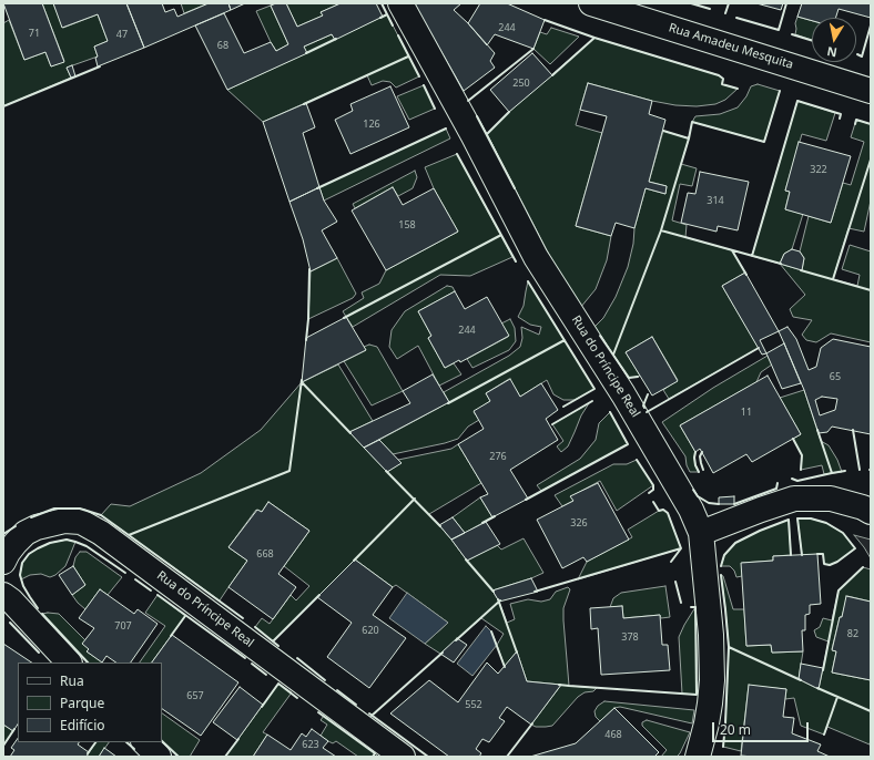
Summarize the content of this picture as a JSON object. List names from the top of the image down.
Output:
{
  "streets": {
    "street": ["Rua Amadeu Mesquita", "Rua do Príncipe Real"]
  },
  "house_numbers": [
    "244",
    "71",
    "47",
    "68",
    "250",
    "126",
    "322",
    "314",
    "158",
    "244",
    "65",
    "11",
    "276",
    "326",
    "668",
    "707",
    "620",
    "82",
    "378",
    "657",
    "552",
    "468",
    "623"
  ],
  "legend": ["Rua", "Parque", "Edifício"],
  "scale_bar": "20 m",
  "north": "bottom"
}
